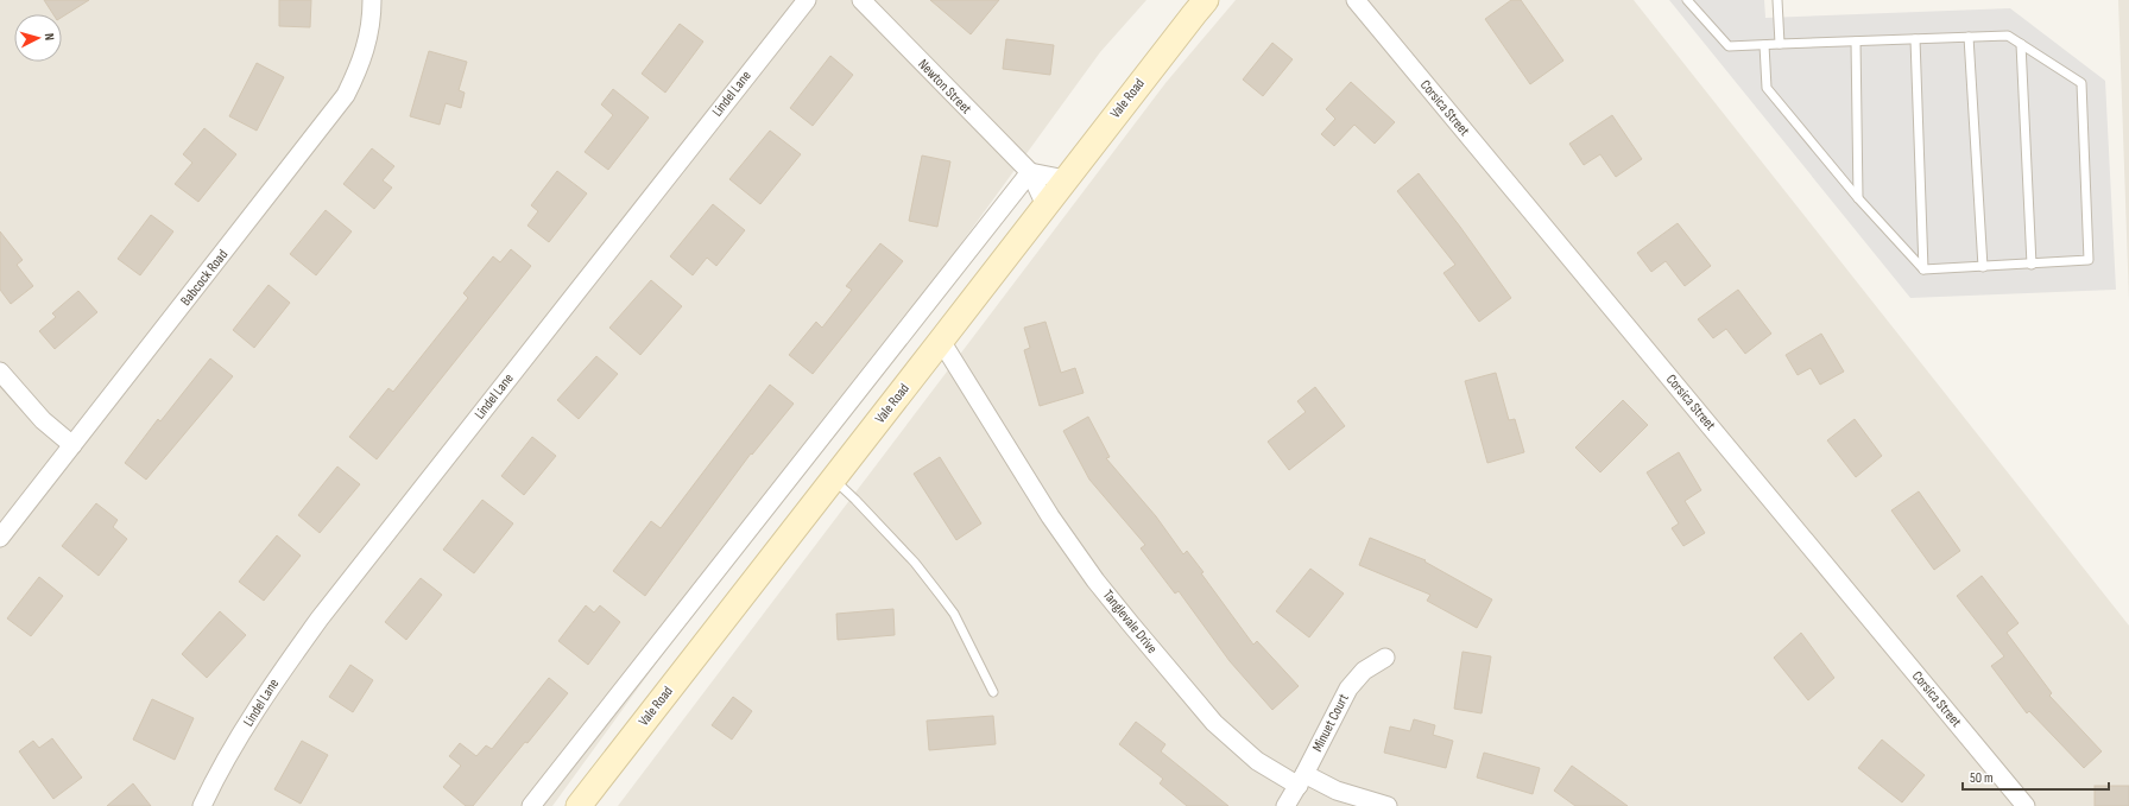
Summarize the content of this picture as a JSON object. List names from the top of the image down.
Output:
{
  "streets": {
    "main road": ["Vale Road"],
    "street": [
      "Newton Street",
      "Lindel Lane",
      "Corsica Street",
      "Babcock Road",
      "Tanglevale Drive",
      "Minuet Court"
    ]
  },
  "crossings": [
    ["Newton Street", "Vale Road"],
    ["Vale Road", "Tanglevale Drive"],
    ["Tanglevale Drive", "Minuet Court"]
  ],
  "scale_bar": "50 m",
  "north": "right"
}
